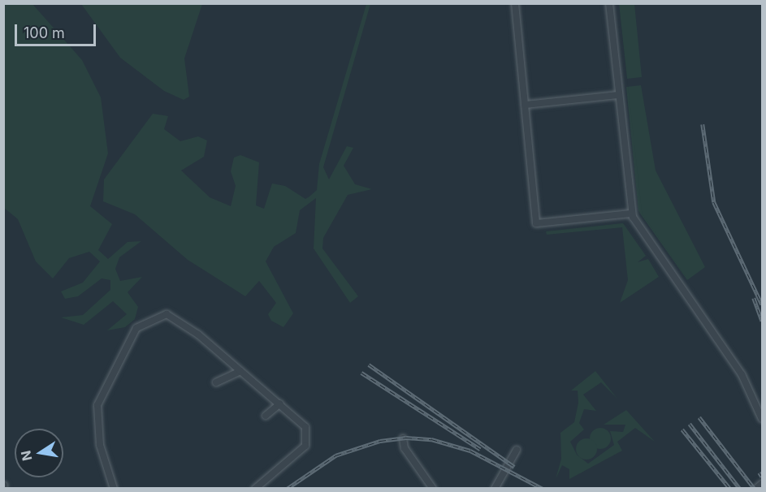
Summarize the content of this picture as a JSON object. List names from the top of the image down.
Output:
{
  "scale_bar": "100 m",
  "north": "left"
}
